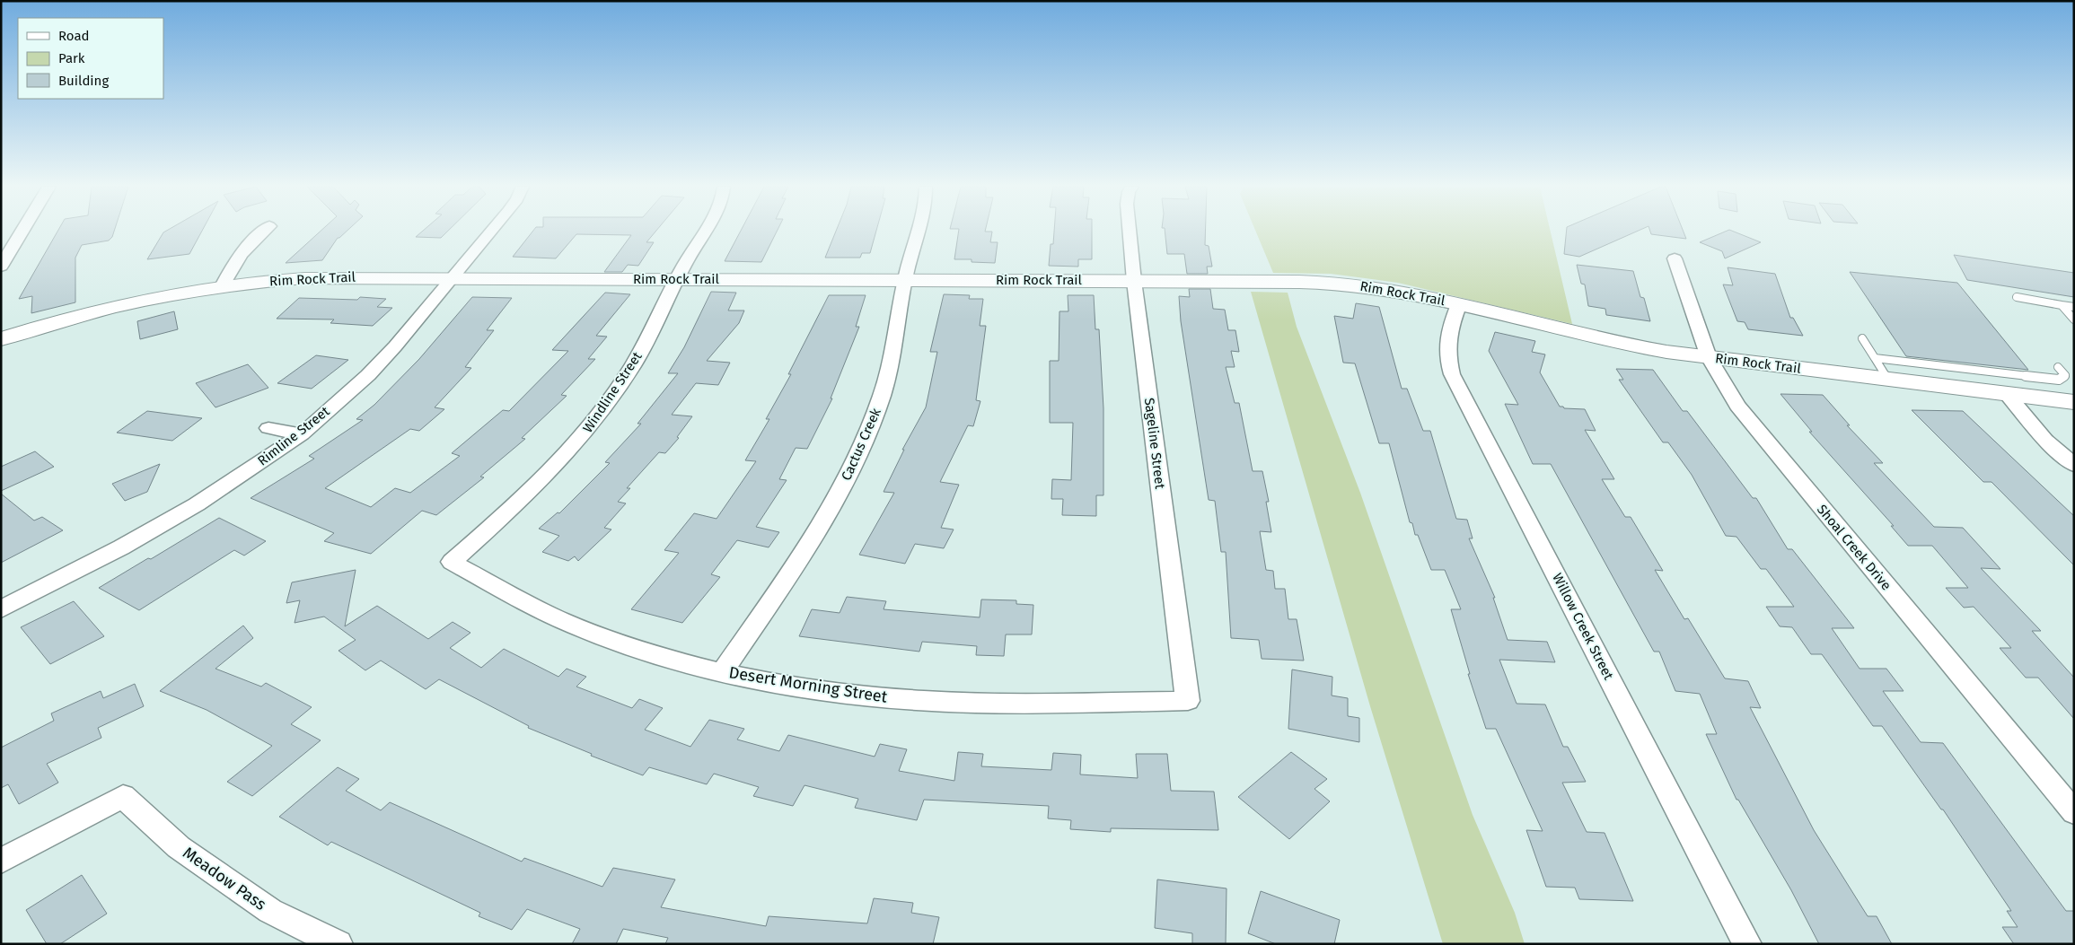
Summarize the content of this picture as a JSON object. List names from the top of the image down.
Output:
{
  "streets": {
    "street": [
      "Rim Rock Trail",
      "Windline Street",
      "Rimline Street",
      "Sageline Street",
      "Cactus Creek",
      "Shoal Creek Drive",
      "Willow Creek Street",
      "Desert Morning Street",
      "Meadow Pass"
    ]
  },
  "crossings": [
    ["Rim Rock Trail", "Windline Street"],
    ["Rim Rock Trail", "Rimline Street"],
    ["Rim Rock Trail", "Sageline Street"],
    ["Rim Rock Trail", "Cactus Creek"],
    ["Rim Rock Trail", "Shoal Creek Drive"],
    ["Rim Rock Trail", "Willow Creek Street"],
    ["Windline Street", "Desert Morning Street"],
    ["Sageline Street", "Desert Morning Street"],
    ["Cactus Creek", "Desert Morning Street"]
  ],
  "legend": ["Road", "Park", "Building"]
}
